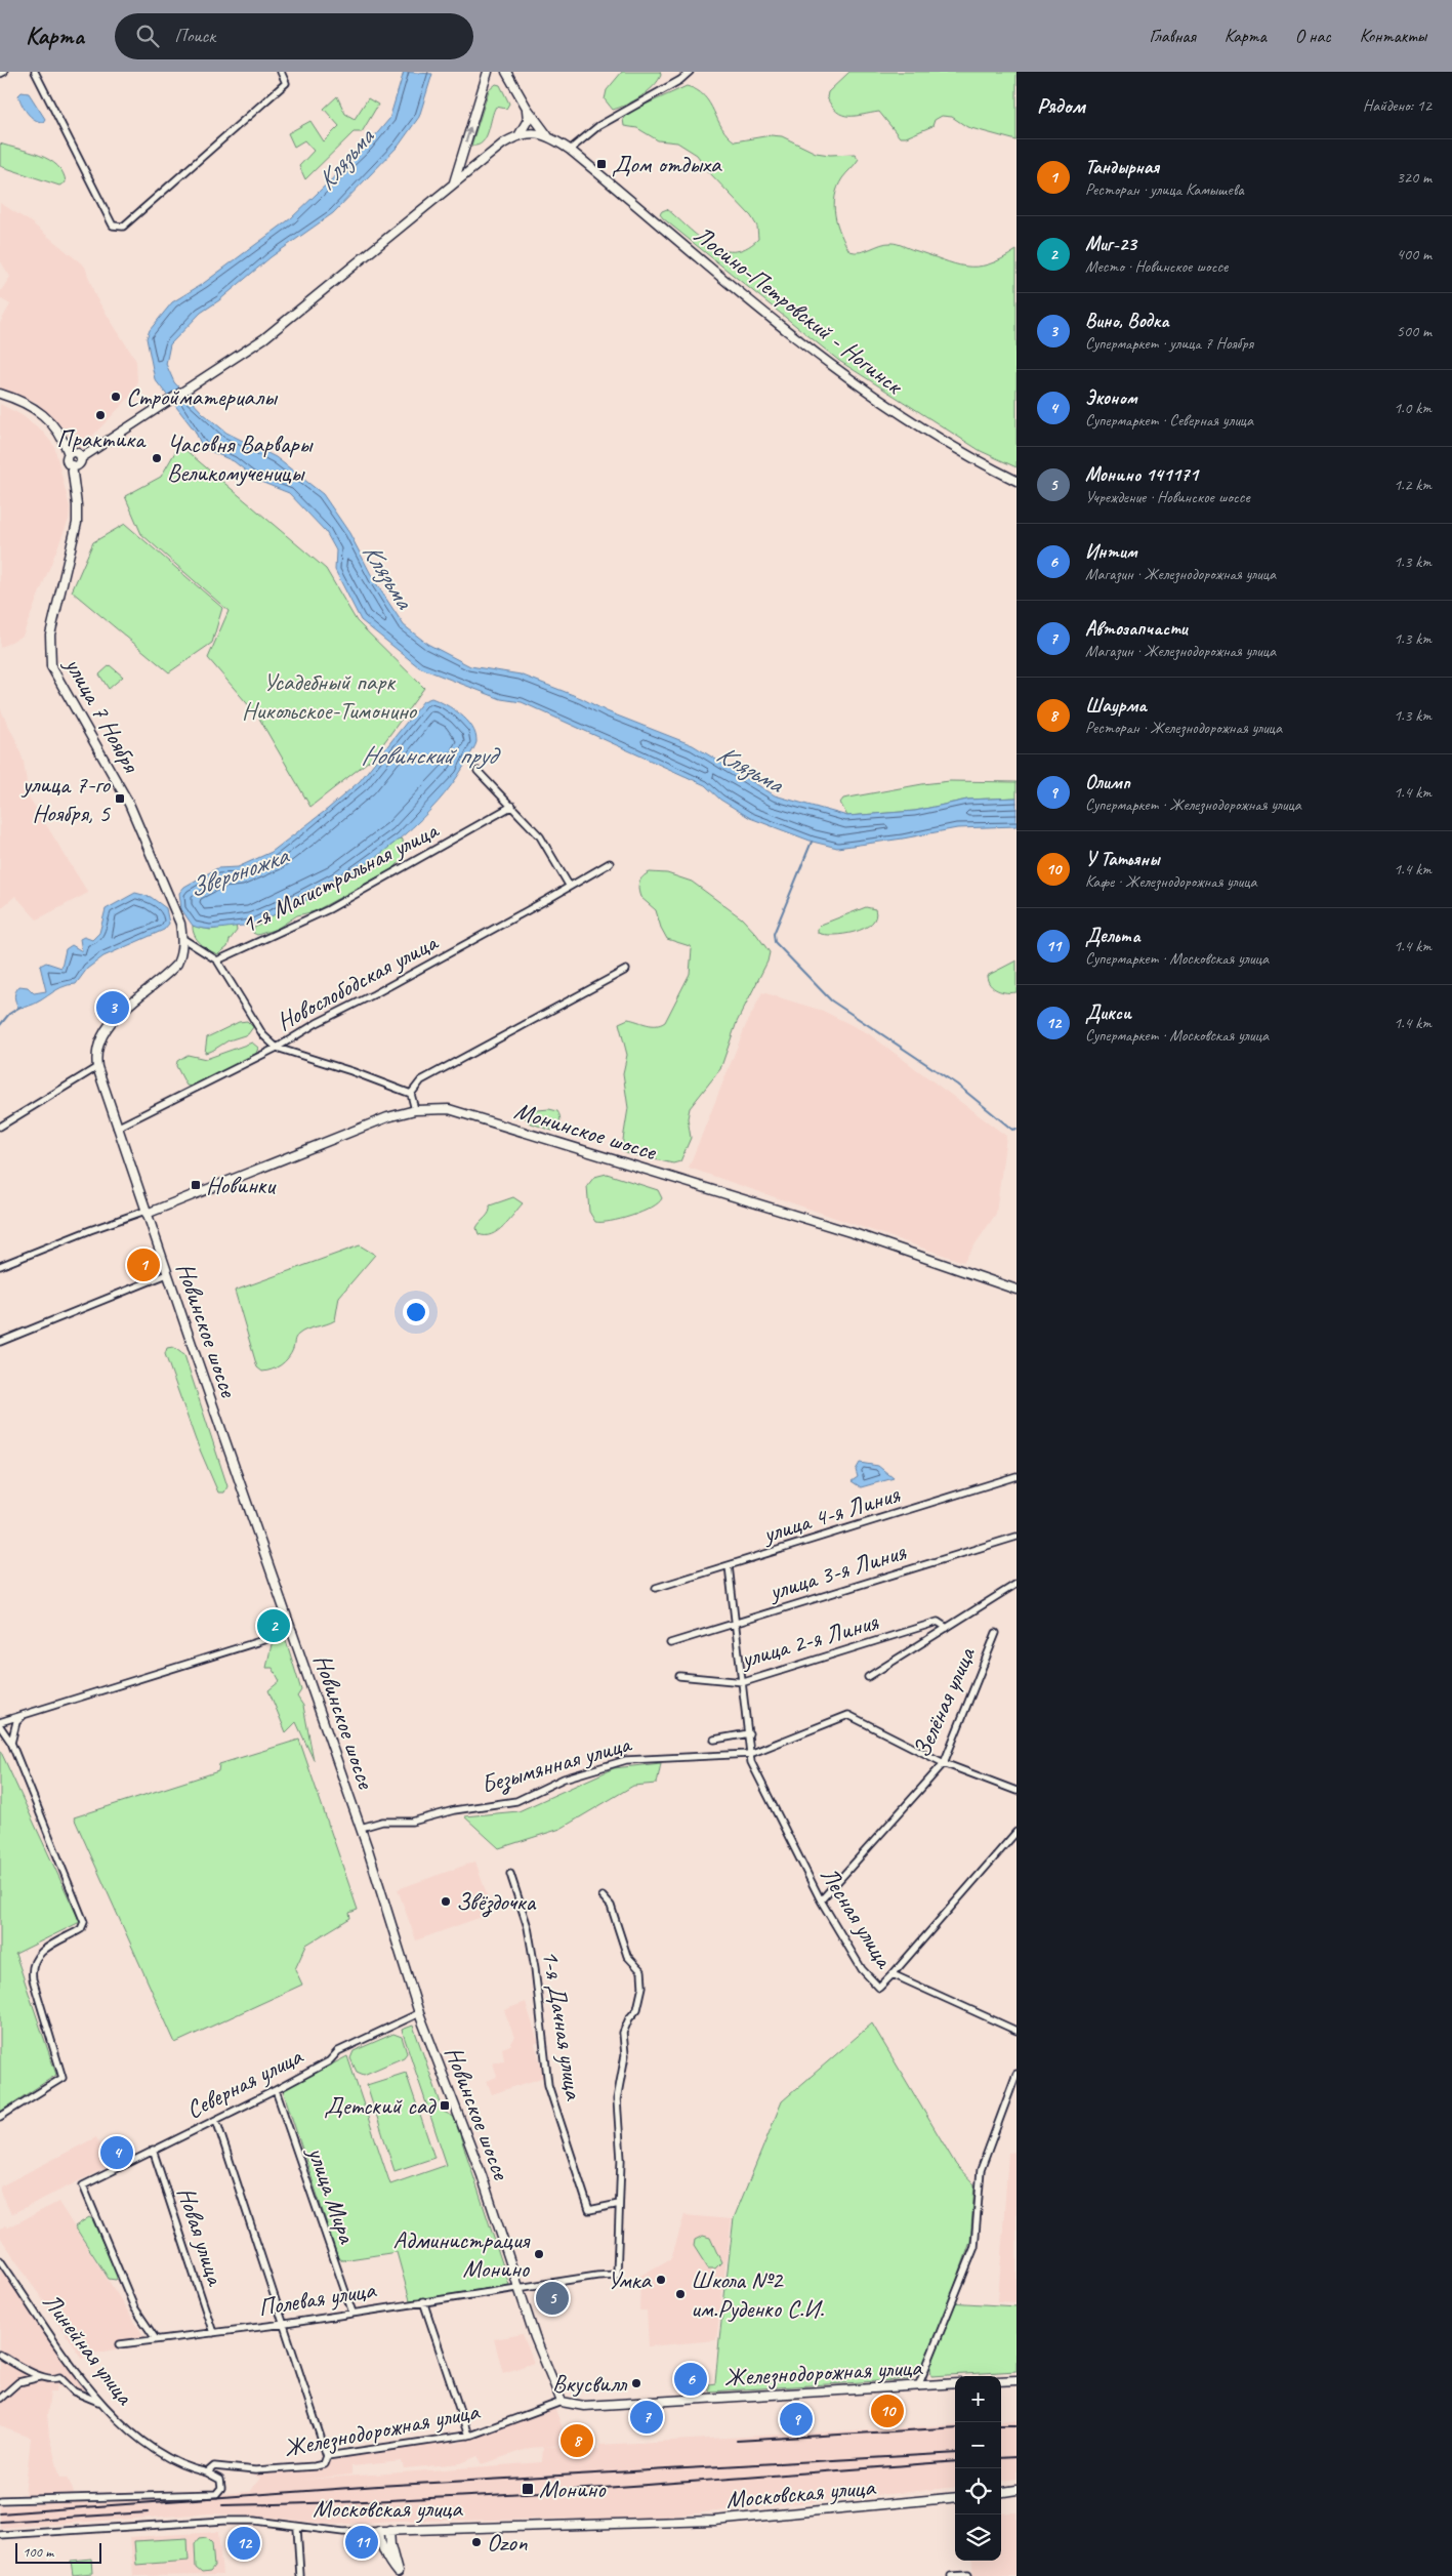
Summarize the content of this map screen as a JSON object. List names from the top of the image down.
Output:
{
  "streets": {
    "main road": [
      "Лосино-Петровский - Ногинск",
      "улица 7 Ноября",
      "Монинское шоссе",
      "Новинское шоссе",
      "Железнодорожная улица",
      "Московская улица"
    ],
    "street": [
      "1-я Магистральная улица",
      "Новослободская улица",
      "улица 4-я Линия",
      "улица 3-я Линия",
      "улица 2-я Линия",
      "Зелёная улица",
      "Безымянная улица",
      "Лесная улица",
      "1-я Дачная улица",
      "Северная улица",
      "улица Мира",
      "Новая улица",
      "Полевая улица",
      "Линейная улица"
    ]
  },
  "crossings": [
    ["улица 7 Ноября", "Новинское шоссе"],
    ["Новослободская улица", "Новинское шоссе"],
    ["Монинское шоссе", "Новинское шоссе"],
    ["Новинское шоссе", "Безымянная улица"],
    ["Новинское шоссе", "Северная улица"],
    ["Новинское шоссе", "Полевая улица"],
    ["Новинское шоссе", "Железнодорожная улица"],
    ["улица 4-я Линия", "Лесная улица"],
    ["улица 3-я Линия", "Лесная улица"],
    ["улица 2-я Линия", "Лесная улица"],
    ["Зелёная улица", "Безымянная улица"],
    ["Зелёная улица", "Лесная улица"],
    ["Безымянная улица", "Лесная улица"],
    ["1-я Дачная улица", "Полевая улица"],
    ["Северная улица", "улица Мира"],
    ["Северная улица", "Новая улица"],
    ["Северная улица", "Полевая улица"],
    ["улица Мира", "Полевая улица"],
    ["Новая улица", "Полевая улица"],
    ["Линейная улица", "Железнодорожная улица"]
  ],
  "water": ["Клязьма", "Новинский пруд", "Звероножка"],
  "parks": ["Усадебный парк Никольское-Тимонино"],
  "places": {
    "transit": [
      "Дом отдыха",
      "улица 7-го Ноября, 5",
      "Новинки",
      "Детский сад",
      "Монино"
    ],
    "other": [
      "Стройматериалы",
      "Практика",
      "Часовня Варвары Великомученицы",
      "Звёздочка",
      "Администрация Монино",
      "Умка",
      "Школа №2 им.Руденко С.И.",
      "Вкусвилл",
      "Ozon"
    ]
  },
  "scale_bar": "100 m",
  "page": {
    "header": "Карта",
    "search": "Поиск",
    "nav": [
      "Главная",
      "Карта",
      "О нас",
      "Контакты"
    ],
    "heading": ["Рядом", "Найдено: 12"],
    "list": [
      {
        "mark": "1",
        "name": "Тандырная",
        "note": "Ресторан · улица Камышева",
        "value": "320 m"
      },
      {
        "mark": "2",
        "name": "Миг-23",
        "note": "Место · Новинское шоссе",
        "value": "400 m"
      },
      {
        "mark": "3",
        "name": "Вино, Водка",
        "note": "Супермаркет · улица 7 Ноября",
        "value": "500 m"
      },
      {
        "mark": "4",
        "name": "Эконом",
        "note": "Супермаркет · Северная улица",
        "value": "1.0 km"
      },
      {
        "mark": "5",
        "name": "Монино 141171",
        "note": "Учреждение · Новинское шоссе",
        "value": "1.2 km"
      },
      {
        "mark": "6",
        "name": "Интим",
        "note": "Магазин · Железнодорожная улица",
        "value": "1.3 km"
      },
      {
        "mark": "7",
        "name": "Автозапчасти",
        "note": "Магазин · Железнодорожная улица",
        "value": "1.3 km"
      },
      {
        "mark": "8",
        "name": "Шаурма",
        "note": "Ресторан · Железнодорожная улица",
        "value": "1.3 km"
      },
      {
        "mark": "9",
        "name": "Олимп",
        "note": "Супермаркет · Железнодорожная улица",
        "value": "1.4 km"
      },
      {
        "mark": "10",
        "name": "У Татьяны",
        "note": "Кафе · Железнодорожная улица",
        "value": "1.4 km"
      },
      {
        "mark": "11",
        "name": "Дельта",
        "note": "Супермаркет · Московская улица",
        "value": "1.4 km"
      },
      {
        "mark": "12",
        "name": "Дикси",
        "note": "Супермаркет · Московская улица",
        "value": "1.4 km"
      }
    ],
    "pins": [
      "3",
      "1",
      "2",
      "4",
      "5",
      "6",
      "10",
      "7",
      "9",
      "8",
      "11",
      "12"
    ],
    "map_buttons": ["+", "−"],
    "scale": "100 m"
  }
}
